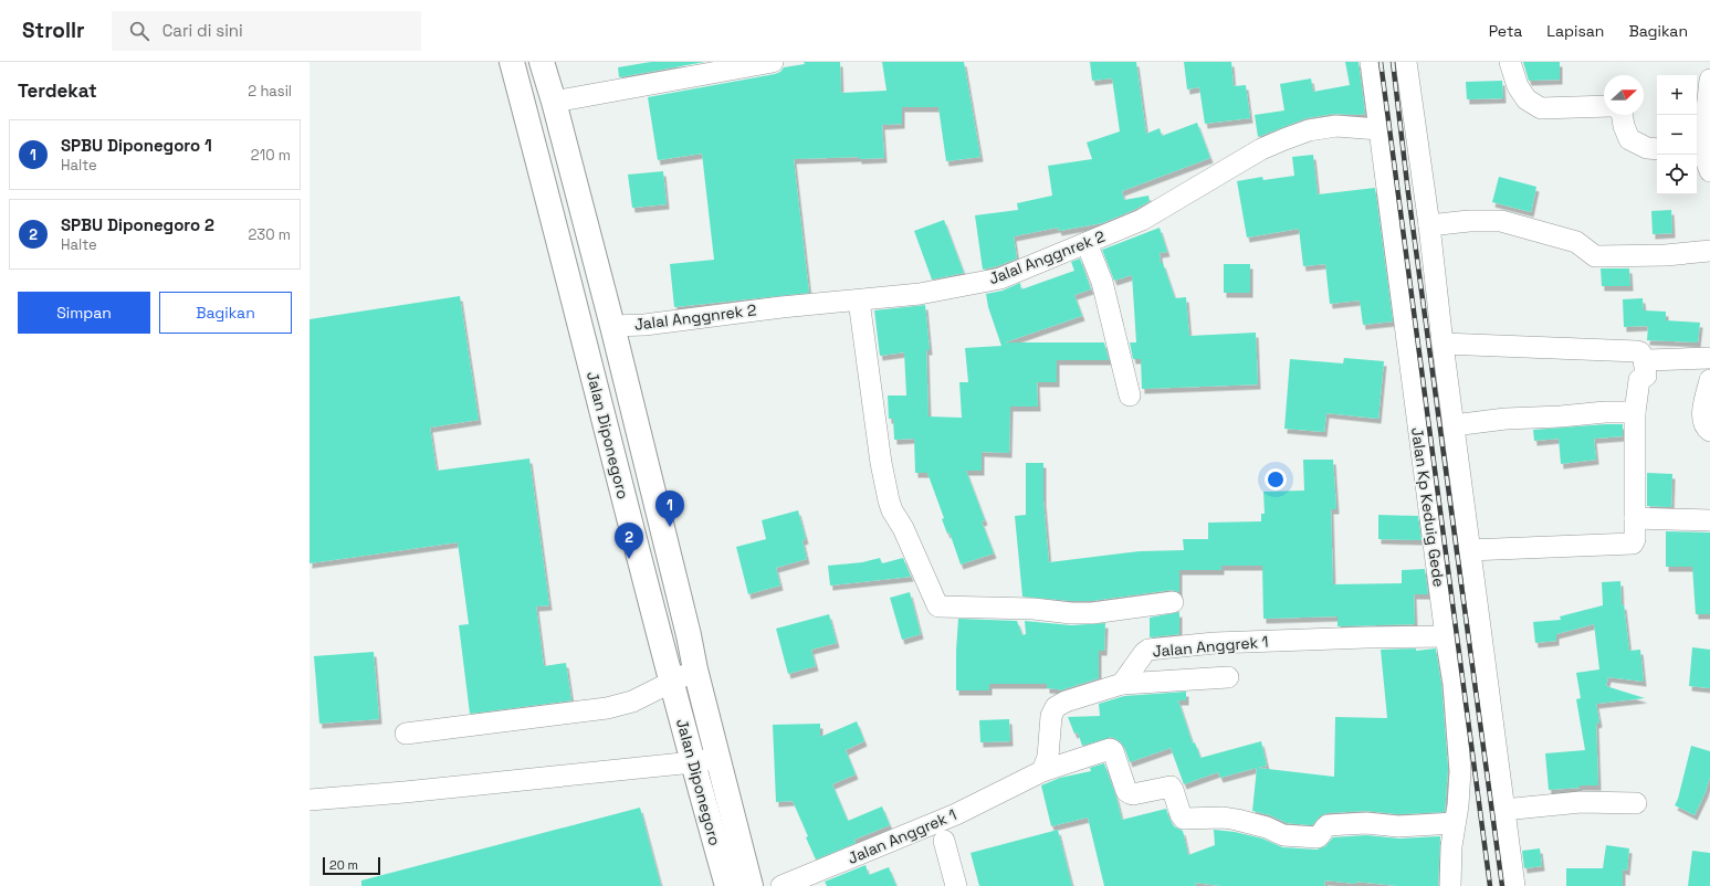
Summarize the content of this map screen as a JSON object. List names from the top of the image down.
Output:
{
  "streets": {
    "highway": ["Jalan Diponegoro"],
    "street": ["Jalal Anggnrek 2", "Jalan Kp Keduig Gede", "Jalan Anggrek 1"]
  },
  "crossings": [
    ["Jalal Anggnrek 2", "Jalan Diponegoro"],
    ["Jalal Anggnrek 2", "Jalan Kp Keduig Gede"],
    ["Jalan Kp Keduig Gede", "Jalan Anggrek 1"]
  ],
  "scale_bar": "20 m",
  "north": "right",
  "page": {
    "header": "Strollr",
    "search": "Cari di sini",
    "nav": ["Peta", "Lapisan", "Bagikan"],
    "heading": ["Terdekat", "2 hasil"],
    "map_buttons": ["+", "−"],
    "list": [
      {
        "mark": "1",
        "name": "SPBU Diponegoro 1",
        "note": "Halte",
        "value": "210 m"
      },
      {
        "mark": "2",
        "name": "SPBU Diponegoro 2",
        "note": "Halte",
        "value": "230 m"
      }
    ],
    "buttons": ["Simpan", "Bagikan"],
    "pins": ["1", "2"],
    "scale": "20 m"
  }
}
